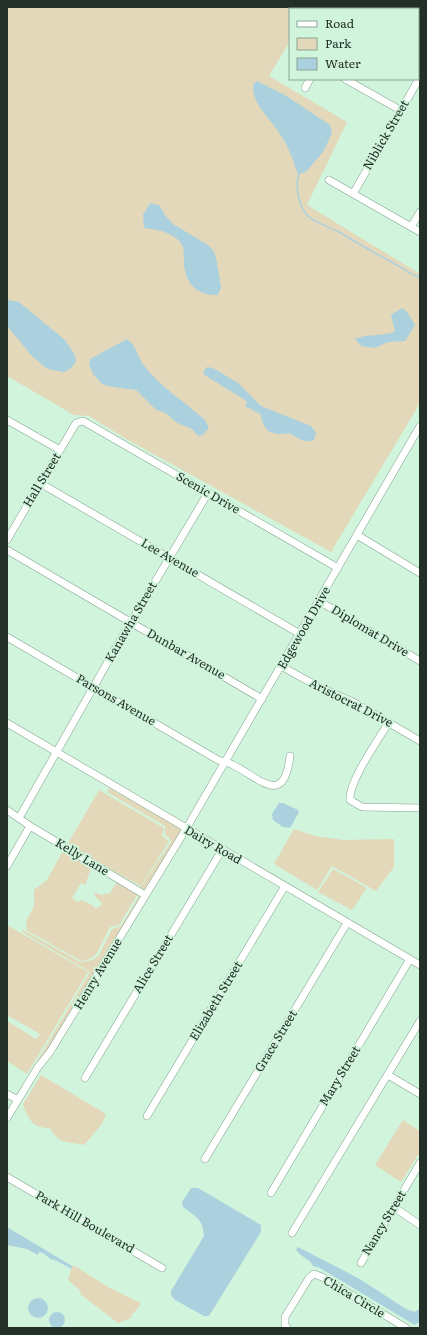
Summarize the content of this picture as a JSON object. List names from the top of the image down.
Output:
{
  "streets": {
    "street": [
      "Niblick Street",
      "Hall Street",
      "Scenic Drive",
      "Lee Avenue",
      "Kanawha Street",
      "Edgewood Drive",
      "Diplomat Drive",
      "Dunbar Avenue",
      "Parsons Avenue",
      "Aristocrat Drive",
      "Dairy Road",
      "Kelly Lane",
      "Alice Street",
      "Henry Avenue",
      "Elizabeth Street",
      "Grace Street",
      "Mary Street",
      "Park Hill Boulevard",
      "Nancy Street",
      "Chica Circle"
    ]
  },
  "crossings": [
    ["Hall Street", "Scenic Drive"],
    ["Hall Street", "Lee Avenue"],
    ["Scenic Drive", "Kanawha Street"],
    ["Scenic Drive", "Edgewood Drive"],
    ["Lee Avenue", "Kanawha Street"],
    ["Lee Avenue", "Edgewood Drive"],
    ["Kanawha Street", "Dunbar Avenue"],
    ["Kanawha Street", "Parsons Avenue"],
    ["Kanawha Street", "Dairy Road"],
    ["Kanawha Street", "Kelly Lane"],
    ["Edgewood Drive", "Diplomat Drive"],
    ["Edgewood Drive", "Dunbar Avenue"],
    ["Edgewood Drive", "Parsons Avenue"],
    ["Edgewood Drive", "Aristocrat Drive"],
    ["Edgewood Drive", "Dairy Road"],
    ["Edgewood Drive", "Henry Avenue"],
    ["Dairy Road", "Alice Street"],
    ["Dairy Road", "Henry Avenue"],
    ["Dairy Road", "Elizabeth Street"],
    ["Dairy Road", "Grace Street"],
    ["Dairy Road", "Mary Street"],
    ["Kelly Lane", "Henry Avenue"]
  ],
  "legend": ["Road", "Park", "Water"]
}
